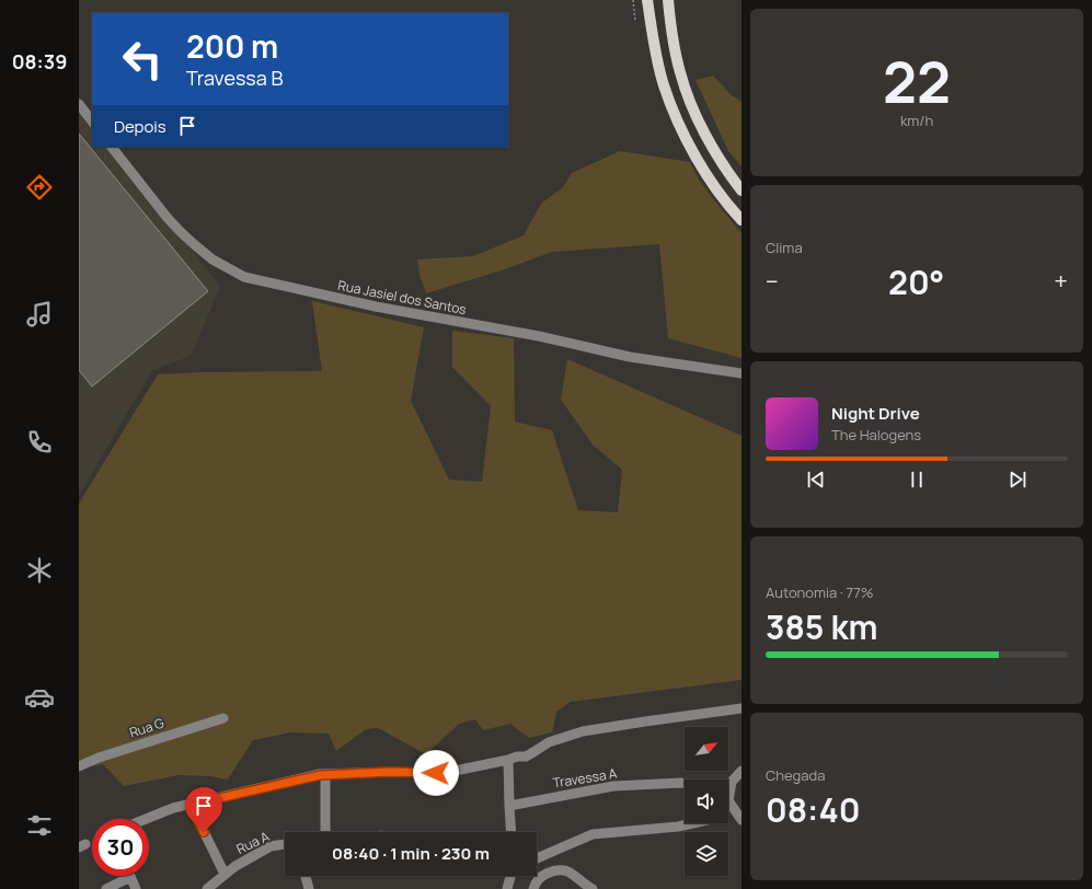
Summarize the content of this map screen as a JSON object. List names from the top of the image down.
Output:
{
  "streets": {
    "street": [
      "Rua Jasiel dos Santos",
      "Rua G",
      "Travessa A",
      "Rua A"
    ]
  },
  "north": "top right",
  "page": {
    "tabs": "08:39",
    "tile": [
      ["22", "km/h"],
      "Clima",
      ["Autonomia · 77%", "385 km"],
      ["Chegada", "08:40"]
    ],
    "turn": ["200 m", "Travessa B"],
    "then": "Depois",
    "heat": ["−", "20°", "+"],
    "song": ["Night Drive", "The Halogens"],
    "limit": "30",
    "trip": "08:40 · 1 min · 230 m"
  }
}
